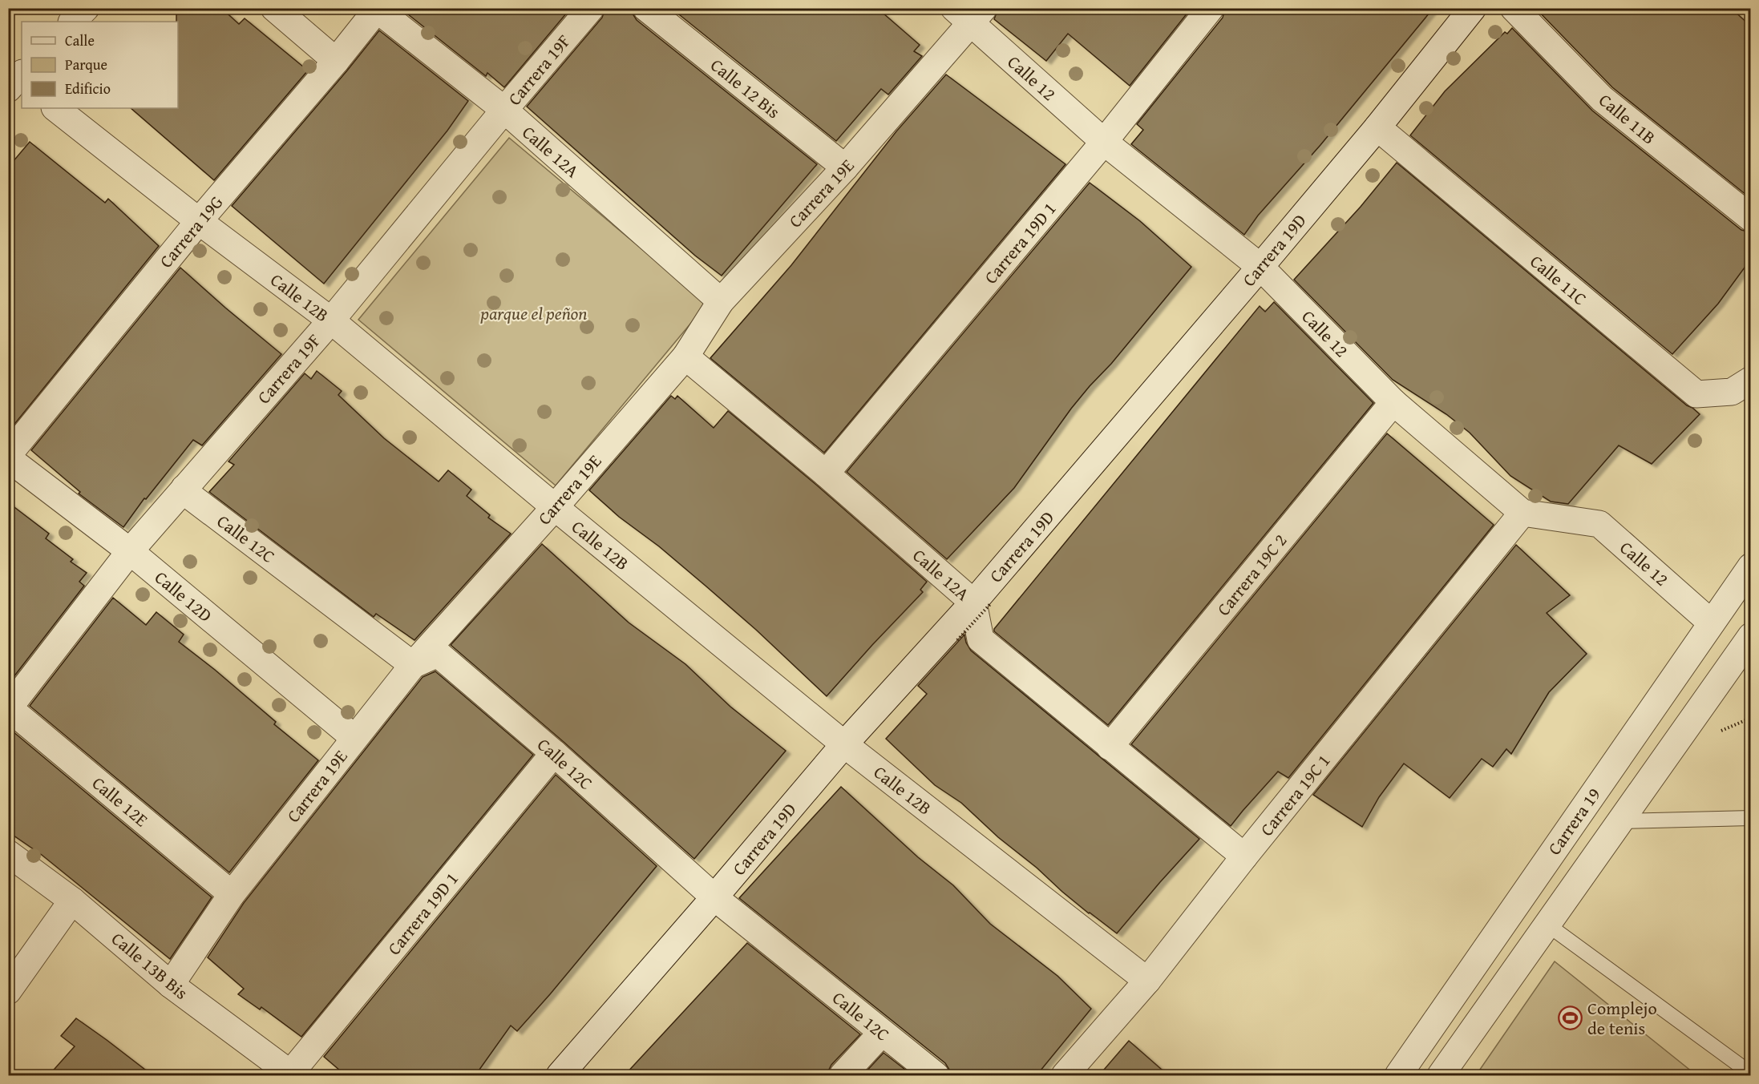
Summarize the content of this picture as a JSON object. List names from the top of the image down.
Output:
{
  "streets": {
    "street": [
      "Carrera 19F",
      "Calle 12",
      "Calle 12 Bis",
      "Calle 11B",
      "Calle 12A",
      "Carrera 19E",
      "Carrera 19G",
      "Carrera 19D 1",
      "Carrera 19D",
      "Calle 11C",
      "Calle 12B",
      "Calle 12C",
      "Carrera 19C 2",
      "Calle 12D",
      "Carrera 19C 1",
      "Calle 12E",
      "Carrera 19",
      "Calle 13B Bis"
    ]
  },
  "crossings": [
    ["Carrera 19F", "Calle 12A"],
    ["Carrera 19F", "Calle 12B"],
    ["Carrera 19F", "Calle 12C"],
    ["Carrera 19F", "Calle 12D"],
    ["Carrera 19F", "Calle 12E"],
    ["Calle 12", "Carrera 19E"],
    ["Calle 12", "Carrera 19D 1"],
    ["Calle 12", "Carrera 19D"],
    ["Calle 12", "Carrera 19C 2"],
    ["Calle 12", "Carrera 19C 1"],
    ["Calle 12", "Carrera 19"],
    ["Calle 12 Bis", "Carrera 19E"],
    ["Calle 12A", "Carrera 19E"],
    ["Calle 12A", "Carrera 19G"],
    ["Calle 12A", "Carrera 19D 1"],
    ["Calle 12A", "Carrera 19D"],
    ["Calle 12A", "Carrera 19C 2"],
    ["Calle 12A", "Carrera 19C 1"],
    ["Carrera 19E", "Calle 12B"],
    ["Carrera 19E", "Calle 12C"],
    ["Carrera 19E", "Calle 12D"],
    ["Carrera 19E", "Calle 12E"],
    ["Carrera 19E", "Calle 13B Bis"],
    ["Carrera 19G", "Calle 12B"],
    ["Carrera 19G", "Calle 12D"],
    ["Carrera 19D 1", "Calle 12C"],
    ["Carrera 19D 1", "Calle 13B Bis"],
    ["Carrera 19D", "Calle 11C"],
    ["Carrera 19D", "Calle 12B"],
    ["Carrera 19D", "Calle 12C"],
    ["Calle 12B", "Carrera 19C 1"]
  ],
  "parks": ["parque el peñon"],
  "places": {
    "sports": ["Complejo de tenis"]
  },
  "legend": ["Calle", "Parque", "Edificio"]
}
